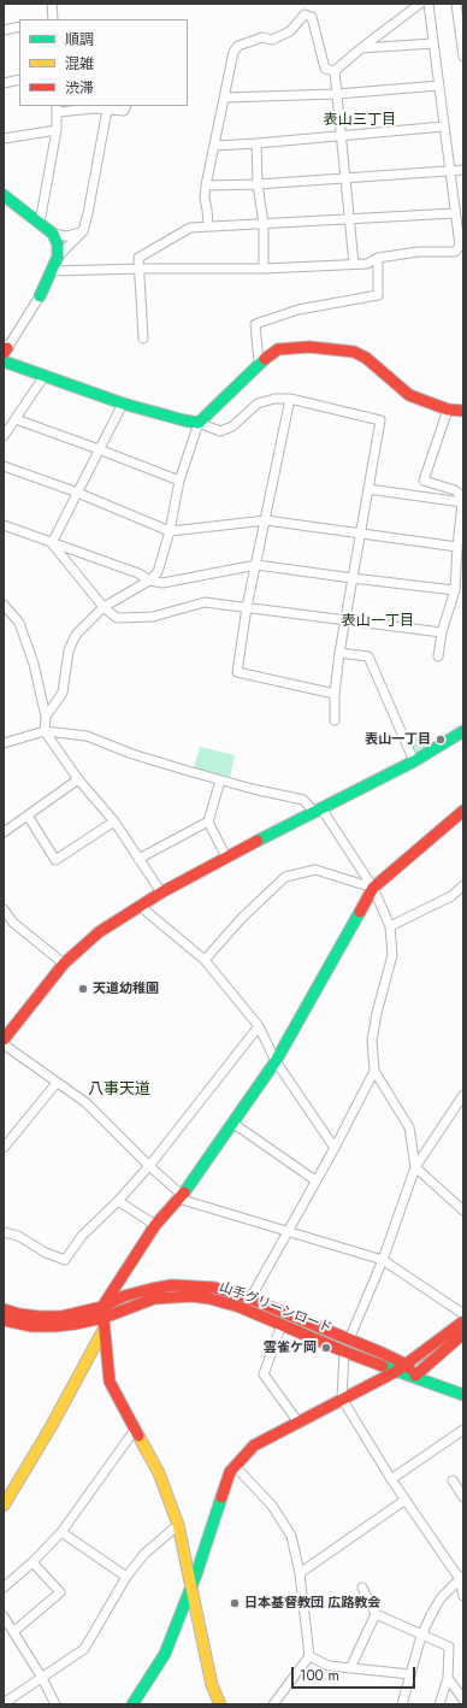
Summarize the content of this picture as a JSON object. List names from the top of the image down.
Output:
{
  "streets": {
    "street": ["山手グリーンロード"]
  },
  "districts": ["表山三丁目", "表山一丁目", "八事天道"],
  "places": [
    "表山一丁目",
    "天道幼稚園",
    "雲雀ケ岡",
    "日本基督教団 広路教会"
  ],
  "legend": ["順調", "混雑", "渋滞"],
  "scale_bar": "100 m"
}
